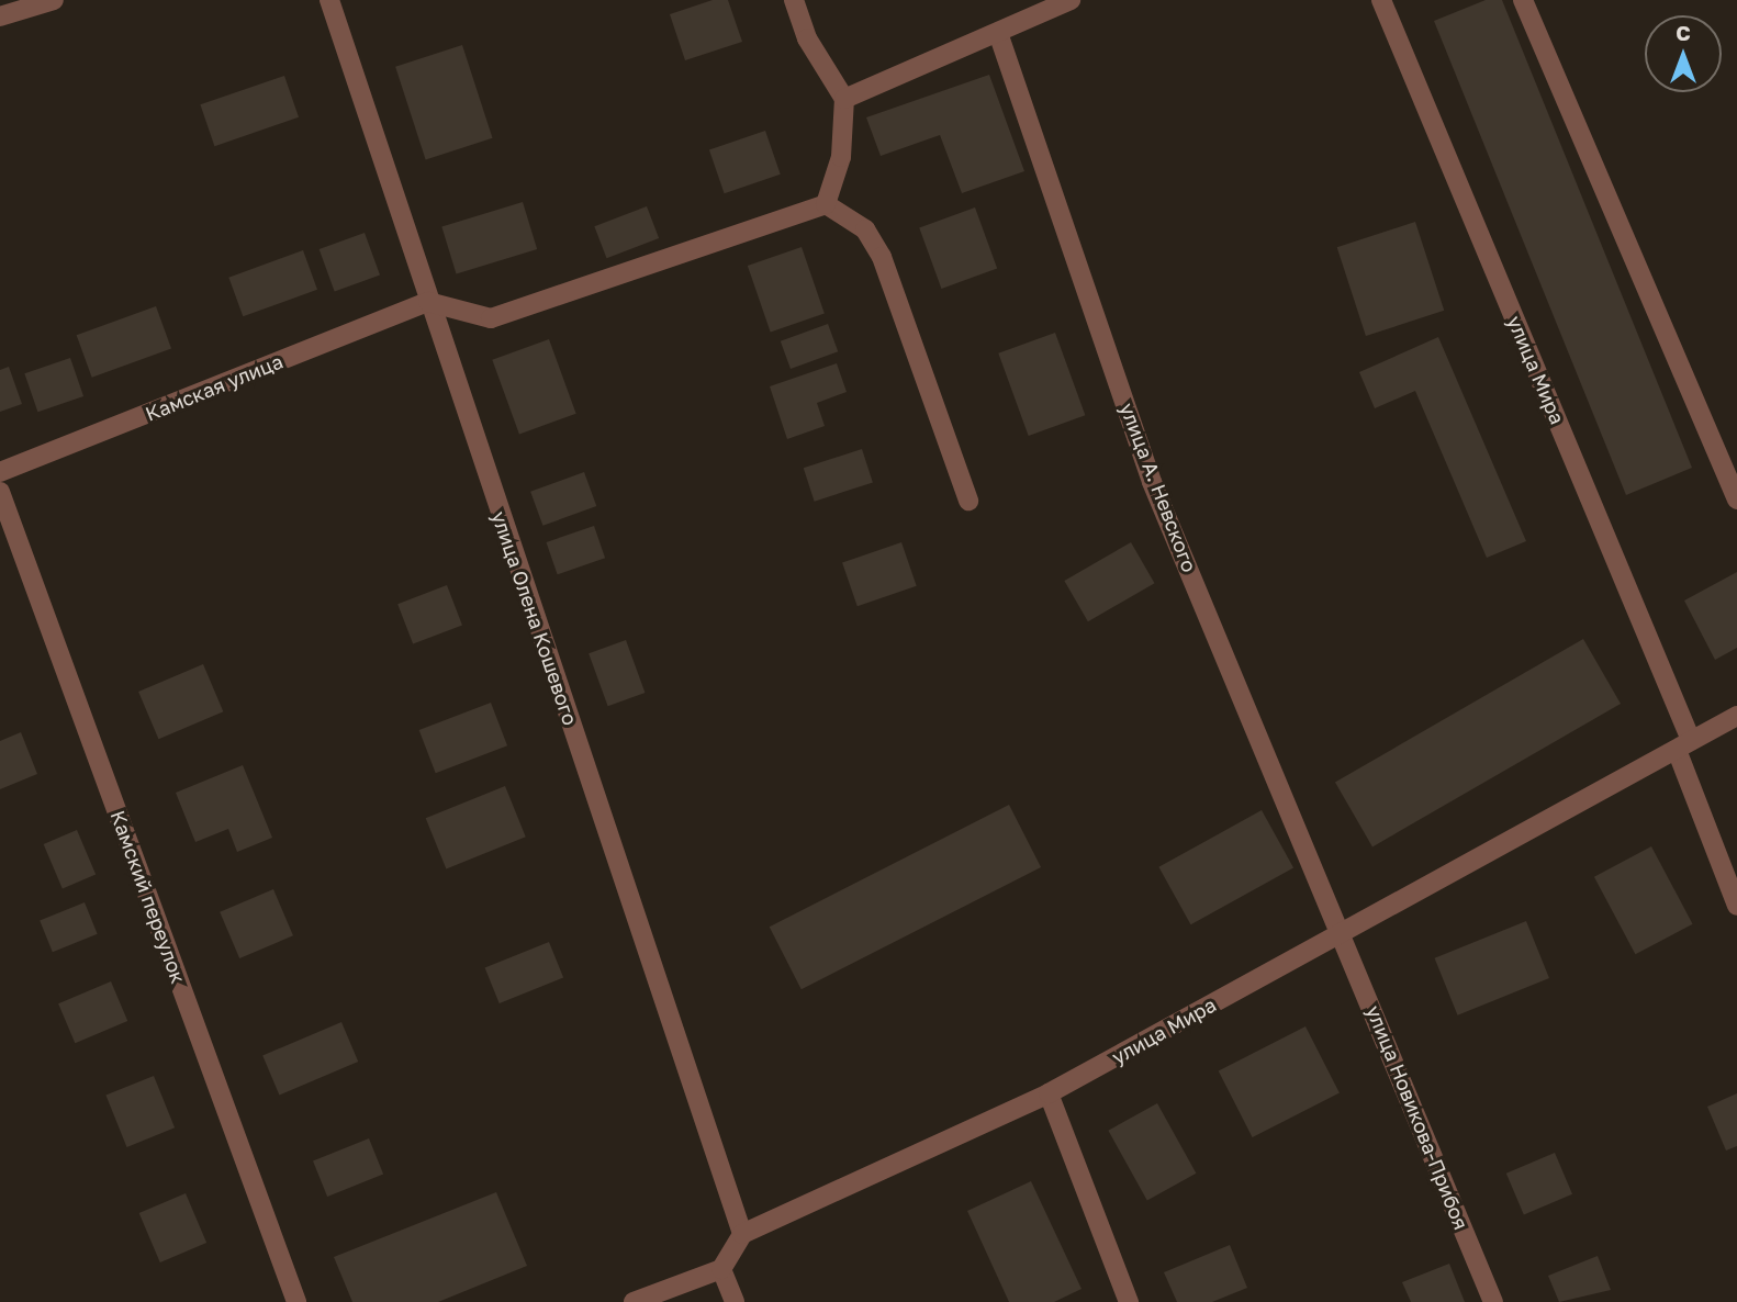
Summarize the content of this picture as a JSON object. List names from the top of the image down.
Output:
{
  "streets": {
    "street": [
      "улица Мира",
      "Камская улица",
      "улица А. Невского",
      "улица Олена Кошевого",
      "Камский переулок",
      "улица Новикова-Прибоя"
    ]
  },
  "crossings": [
    ["улица Мира", "улица А. Невского"],
    ["улица Мира", "улица Олена Кошевого"],
    ["улица Мира", "улица Новикова-Прибоя"],
    ["Камская улица", "улица Олена Кошевого"],
    ["улица А. Невского", "улица Новикова-Прибоя"]
  ],
  "north": "top"
}
